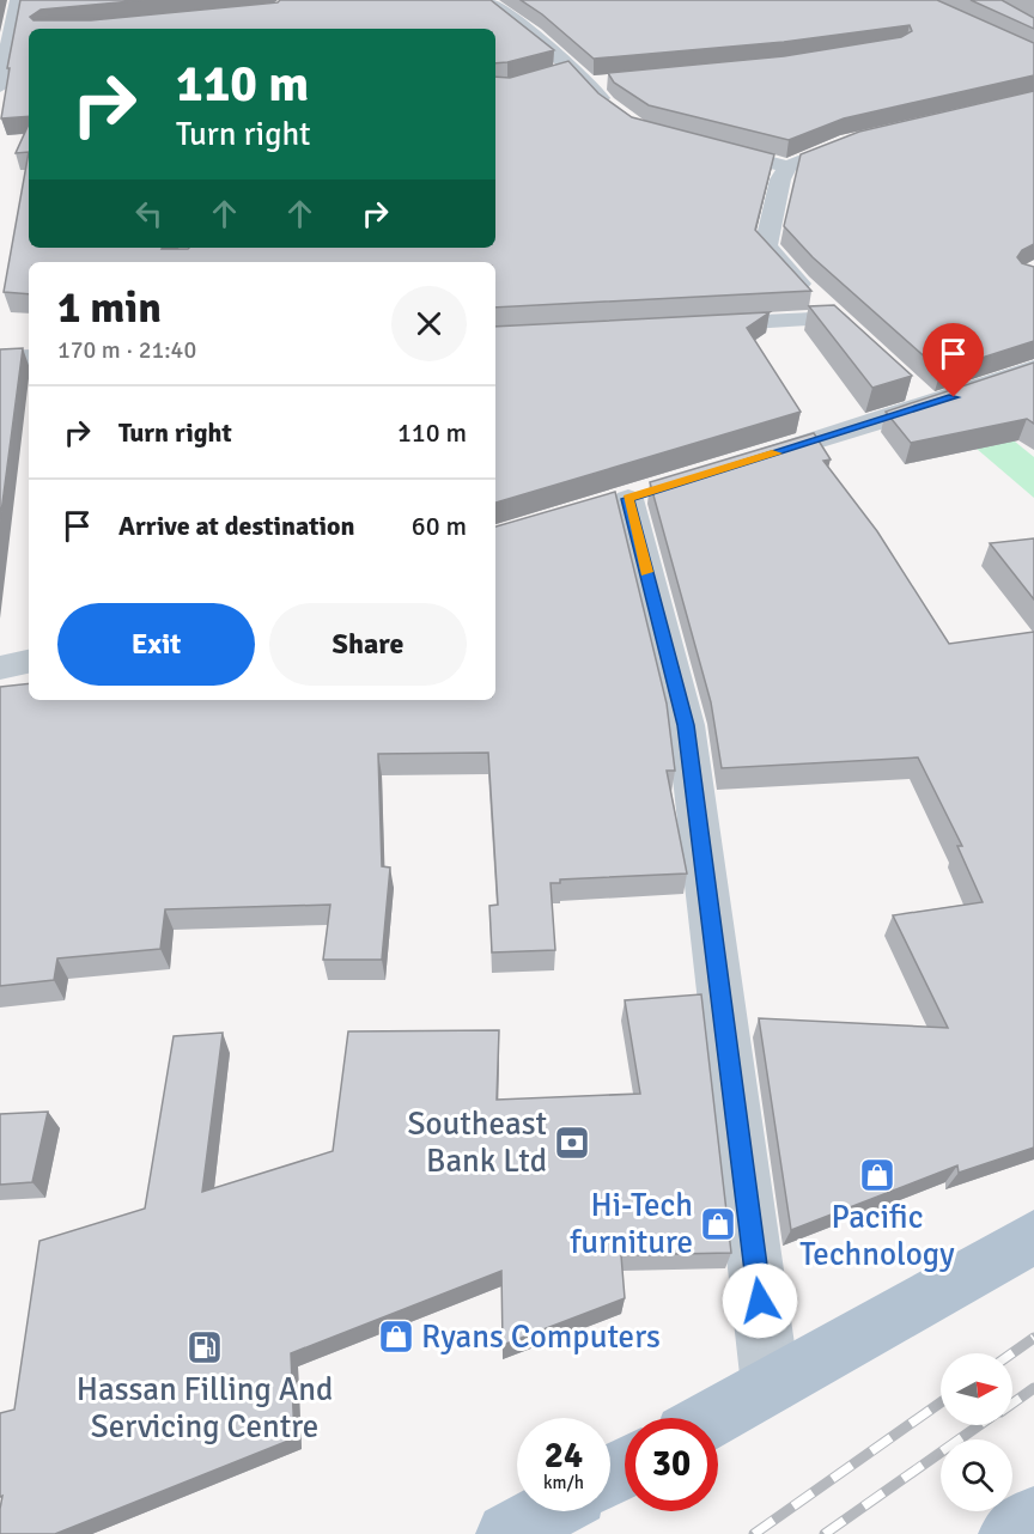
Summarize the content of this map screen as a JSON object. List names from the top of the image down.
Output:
{
  "places": {
    "bank": ["Southeast Bank Ltd"],
    "shop": ["Pacific Technology", "Hi-Tech furniture", "Ryans Computers"],
    "fuel station": ["Hassan Filling And Servicing Centre"]
  },
  "north": "right",
  "page": {
    "turn": ["110 m", "Turn right"],
    "heading": ["1 min", "170 m · 21:40"],
    "list": [
      {
        "name": "Turn right",
        "value": "110 m"
      },
      {
        "name": "Arrive at destination",
        "value": "60 m"
      }
    ],
    "buttons": ["Exit", "Share"],
    "speed": "24 km/h",
    "limit": "30"
  }
}
